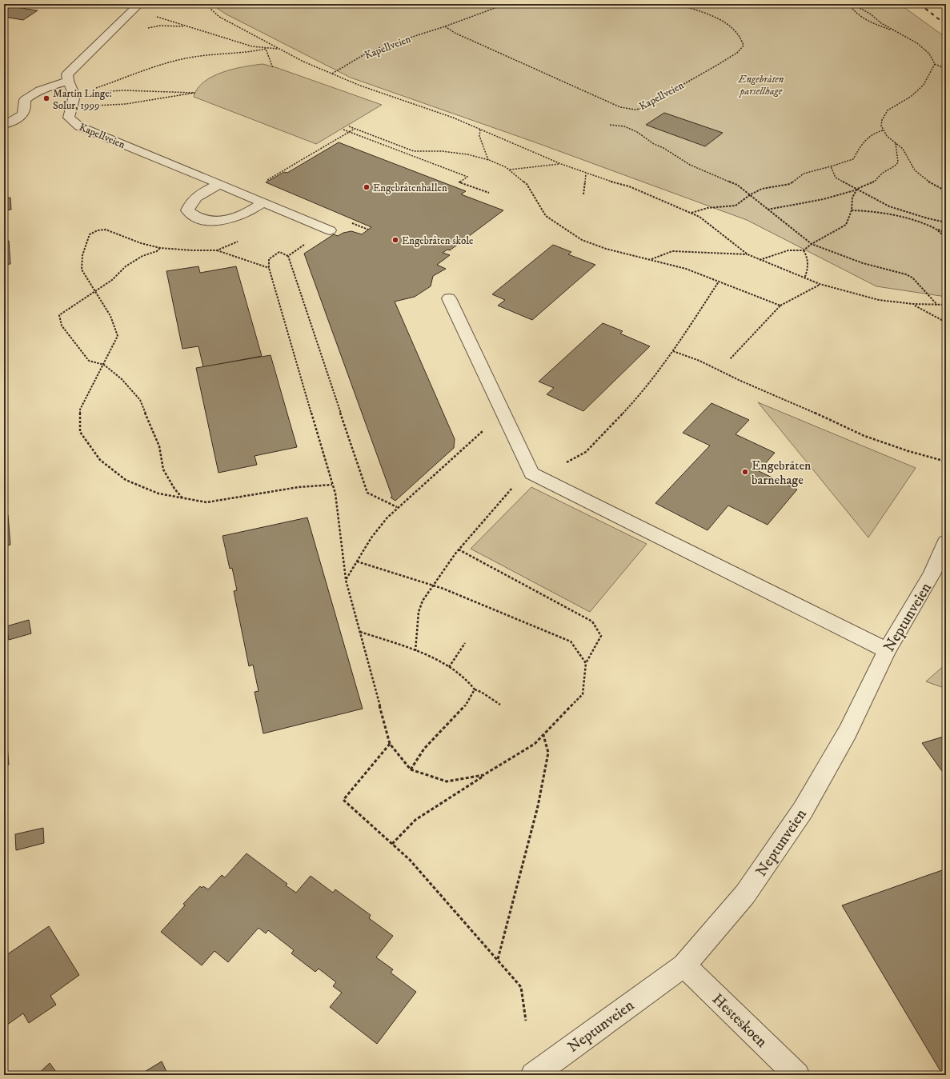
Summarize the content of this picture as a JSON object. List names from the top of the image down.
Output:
{
  "streets": {
    "street": ["Kapellveien", "Neptunveien", "Hesteskoen"]
  },
  "crossings": [
    ["Neptunveien", "Hesteskoen"]
  ],
  "parks": ["Engebråten parsellhage"],
  "places": [
    "Martin Linge: Solur, 1999",
    "Engebråtenhallen",
    "Engebråten skole",
    "Engebråten barnehage"
  ]
}
